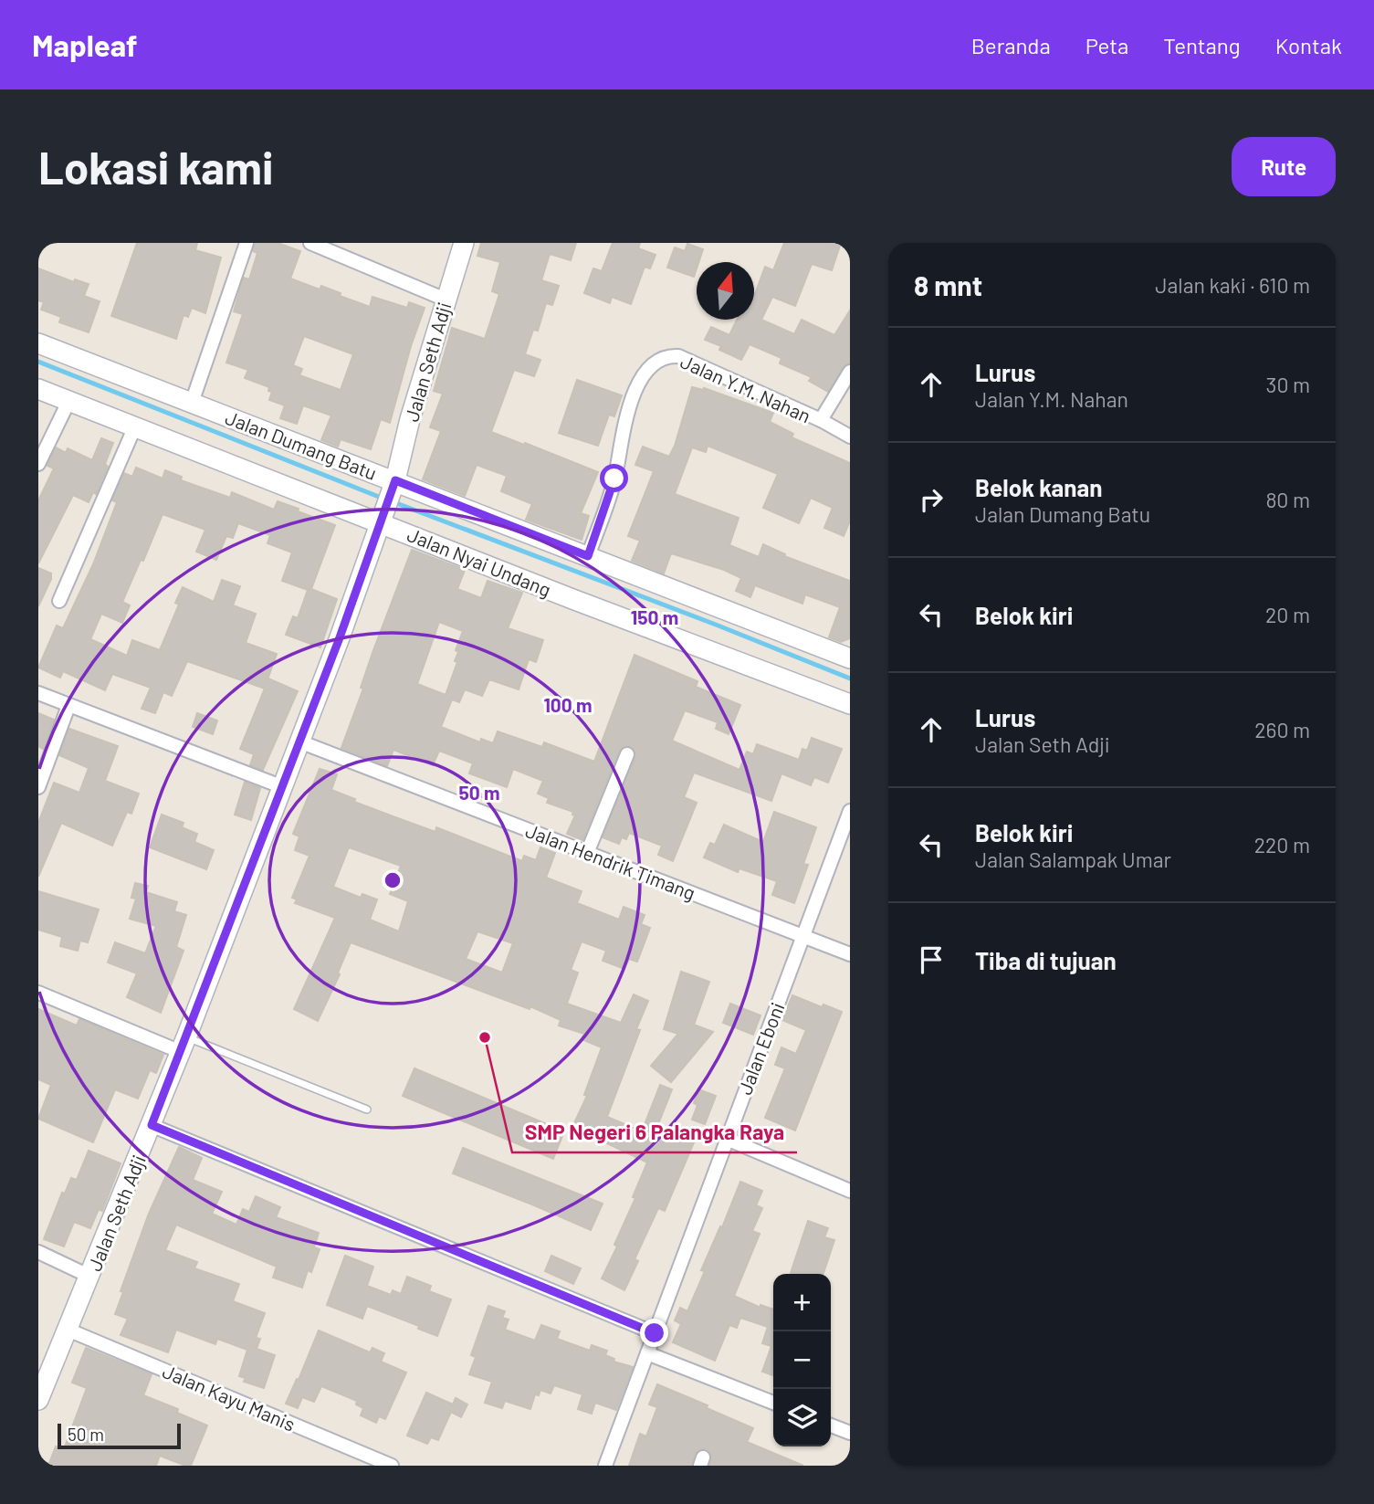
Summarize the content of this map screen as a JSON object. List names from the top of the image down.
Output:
{
  "streets": {
    "street": [
      "Jalan Seth Adji",
      "Jalan Y.M. Nahan",
      "Jalan Dumang Batu",
      "Jalan Nyai Undang",
      "Jalan Hendrik Timang",
      "Jalan Eboni",
      "Jalan Kayu Manis"
    ]
  },
  "crossings": [
    ["Jalan Seth Adji", "Jalan Dumang Batu"],
    ["Jalan Seth Adji", "Jalan Nyai Undang"],
    ["Jalan Seth Adji", "Jalan Hendrik Timang"],
    ["Jalan Seth Adji", "Jalan Kayu Manis"],
    ["Jalan Y.M. Nahan", "Jalan Dumang Batu"],
    ["Jalan Hendrik Timang", "Jalan Eboni"]
  ],
  "places": ["SMP Negeri 6 Palangka Raya"],
  "scale_bar": "50 m",
  "north": "top",
  "page": {
    "header": "Mapleaf",
    "nav": [
      "Beranda",
      "Peta",
      "Tentang",
      "Kontak"
    ],
    "buttons": "Rute",
    "title": "Lokasi kami",
    "heading": ["8 mnt", "Jalan kaki · 610 m"],
    "list": [
      ["Lurus", "Jalan Y.M. Nahan", "30 m"],
      ["Belok kanan", "Jalan Dumang Batu", "80 m"],
      ["Belok kiri", "20 m"],
      ["Lurus", "Jalan Seth Adji", "260 m"],
      ["Belok kiri", "Jalan Salampak Umar", "220 m"],
      "Tiba di tujuan"
    ],
    "map_buttons": ["+", "−"],
    "scale": "50 m"
  },
  "rings": ["150 m", "100 m", "50 m"]
}
